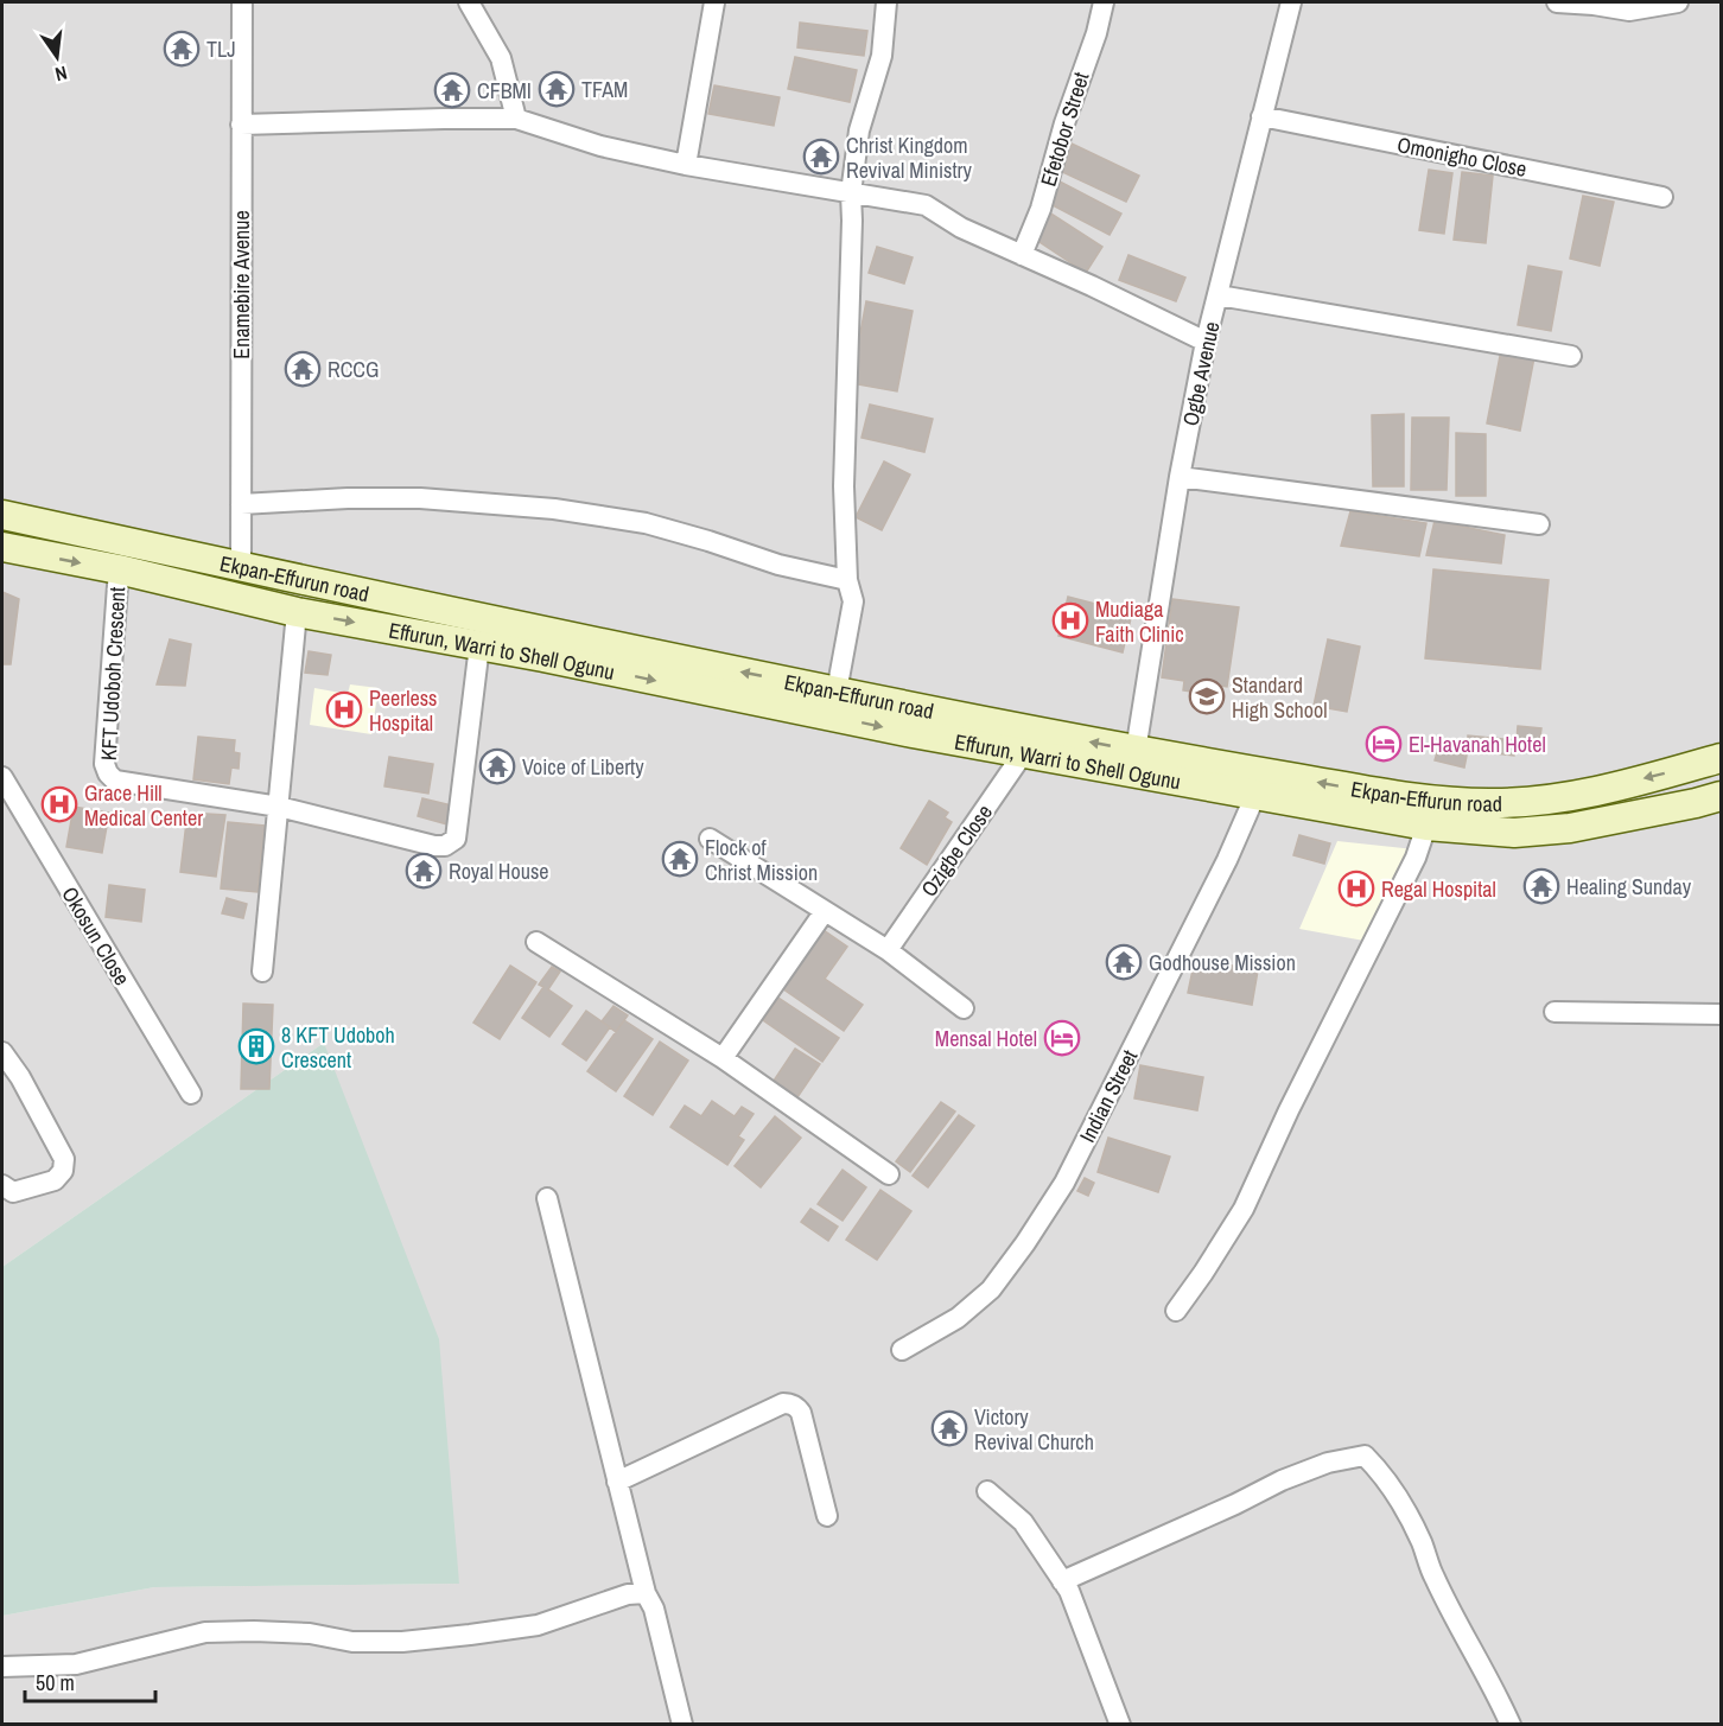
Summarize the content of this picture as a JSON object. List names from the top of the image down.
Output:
{
  "streets": {
    "main road": ["Ekpan-Effurun road", "Effurun, Warri to Shell Ogunu"],
    "street": [
      "Efetobor Street",
      "Omonigho Close",
      "Enamebire Avenue",
      "Ogbe Avenue",
      "KFT Udoboh Crescent",
      "Ozigbe Close",
      "Okosun Close",
      "Indian Street"
    ]
  },
  "crossings": [
    ["Omonigho Close", "Ogbe Avenue"],
    ["Enamebire Avenue", "Ekpan-Effurun road"],
    ["Ogbe Avenue", "Ekpan-Effurun road"],
    ["Effurun, Warri to Shell Ogunu", "KFT Udoboh Crescent"],
    ["Effurun, Warri to Shell Ogunu", "Ozigbe Close"],
    ["Effurun, Warri to Shell Ogunu", "Indian Street"]
  ],
  "one_way": ["Ekpan-Effurun road", "Effurun, Warri to Shell Ogunu"],
  "places": {
    "temple": [
      "TLJ",
      "TFAM",
      "CFBMI",
      "Christ Kingdom Revival Ministry",
      "RCCG",
      "Voice of Liberty",
      "Flock of Christ Mission",
      "Royal House",
      "Healing Sunday",
      "Godhouse Mission",
      "Victory Revival Church"
    ],
    "hospital": [
      "Mudiaga Faith Clinic",
      "Peerless Hospital",
      "Grace Hill Medical Center",
      "Regal Hospital"
    ],
    "school or university": ["Standard High School"],
    "hotel": ["El-Havanah Hotel", "Mensal Hotel"],
    "building": ["8 KFT Udoboh Crescent"]
  },
  "scale_bar": "50 m",
  "north": "bottom"
}
